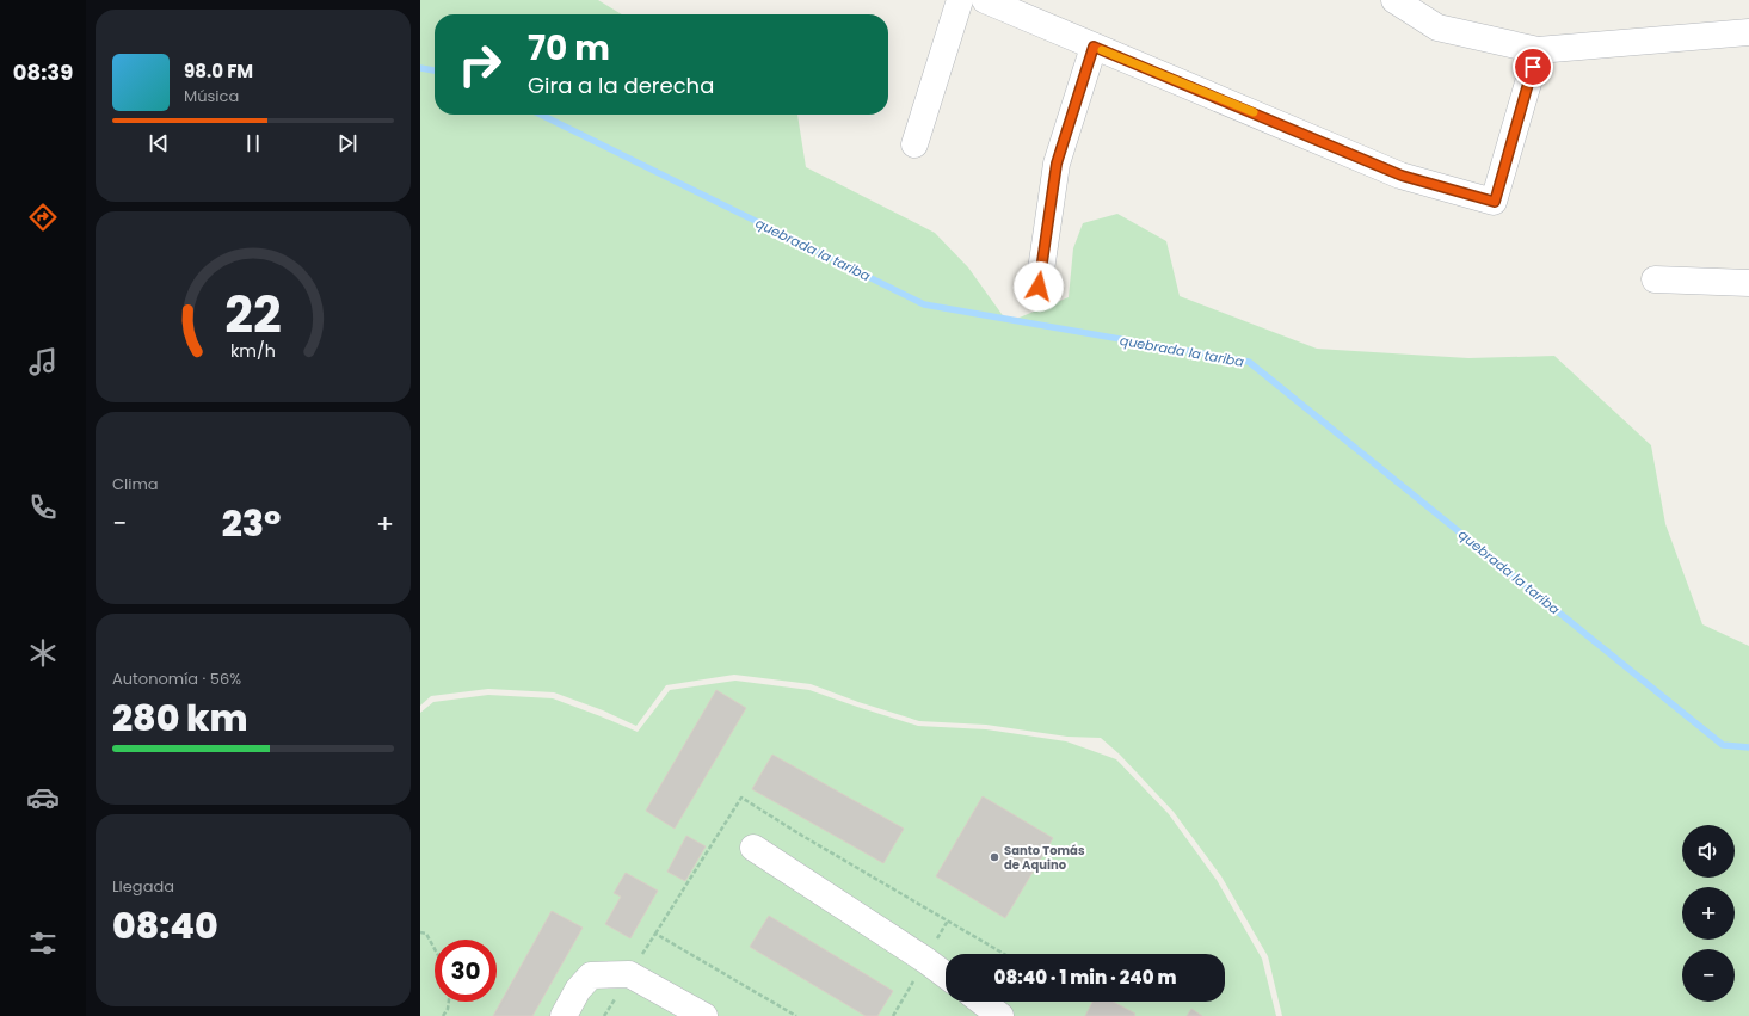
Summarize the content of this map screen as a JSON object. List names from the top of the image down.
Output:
{
  "water": ["quebrada la tariba"],
  "places": ["Santo Tomás de Aquino"],
  "page": {
    "tabs": "08:39",
    "turn": ["70 m", "Gira a la derecha"],
    "song": ["98.0 FM", "Música"],
    "tile": [
      "Clima",
      ["Autonomía · 56%", "280 km"],
      ["Llegada", "08:40"]
    ],
    "heat": ["−", "23°", "+"],
    "map_buttons": ["+", "−"],
    "limit": "30",
    "trip": "08:40 · 1 min · 240 m",
    "gauge": ["22", "km/h"]
  }
}
